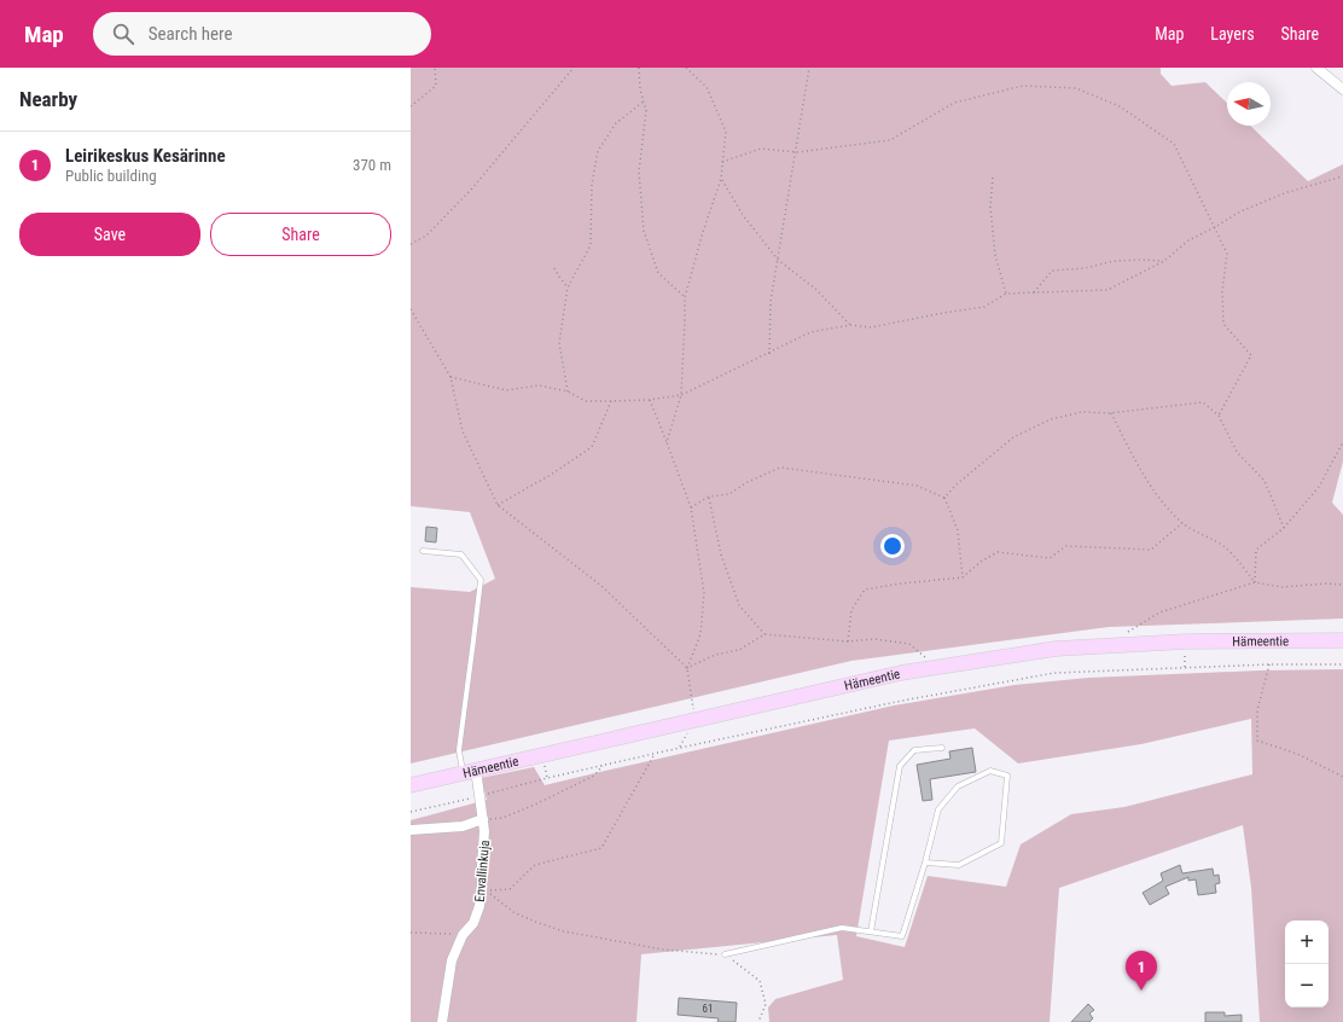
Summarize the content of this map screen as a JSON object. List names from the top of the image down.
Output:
{
  "streets": {
    "main road": ["Hämeentie"],
    "street": ["Envallinkuja"]
  },
  "crossings": [
    ["Hämeentie", "Envallinkuja"]
  ],
  "house_numbers": ["61"],
  "north": "left",
  "page": {
    "header": "Map",
    "search": "Search here",
    "nav": ["Map", "Layers", "Share"],
    "heading": "Nearby",
    "list": [
      {
        "mark": "1",
        "name": "Leirikeskus Kesärinne",
        "note": "Public building",
        "value": "370 m"
      }
    ],
    "buttons": ["Save", "Share"],
    "map_buttons": ["+", "−"],
    "pins": "1"
  }
}
